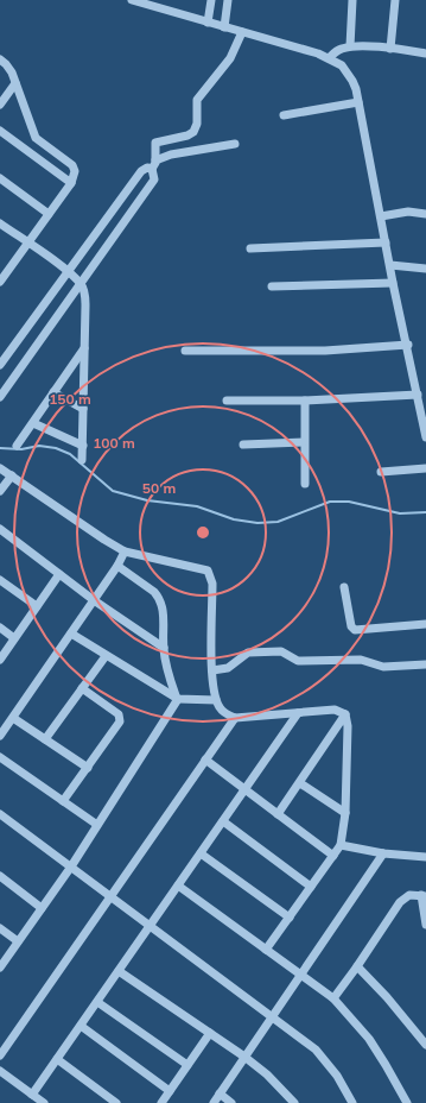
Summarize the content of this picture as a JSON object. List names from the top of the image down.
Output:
{
  "rings": ["150 m", "100 m", "50 m"]
}
